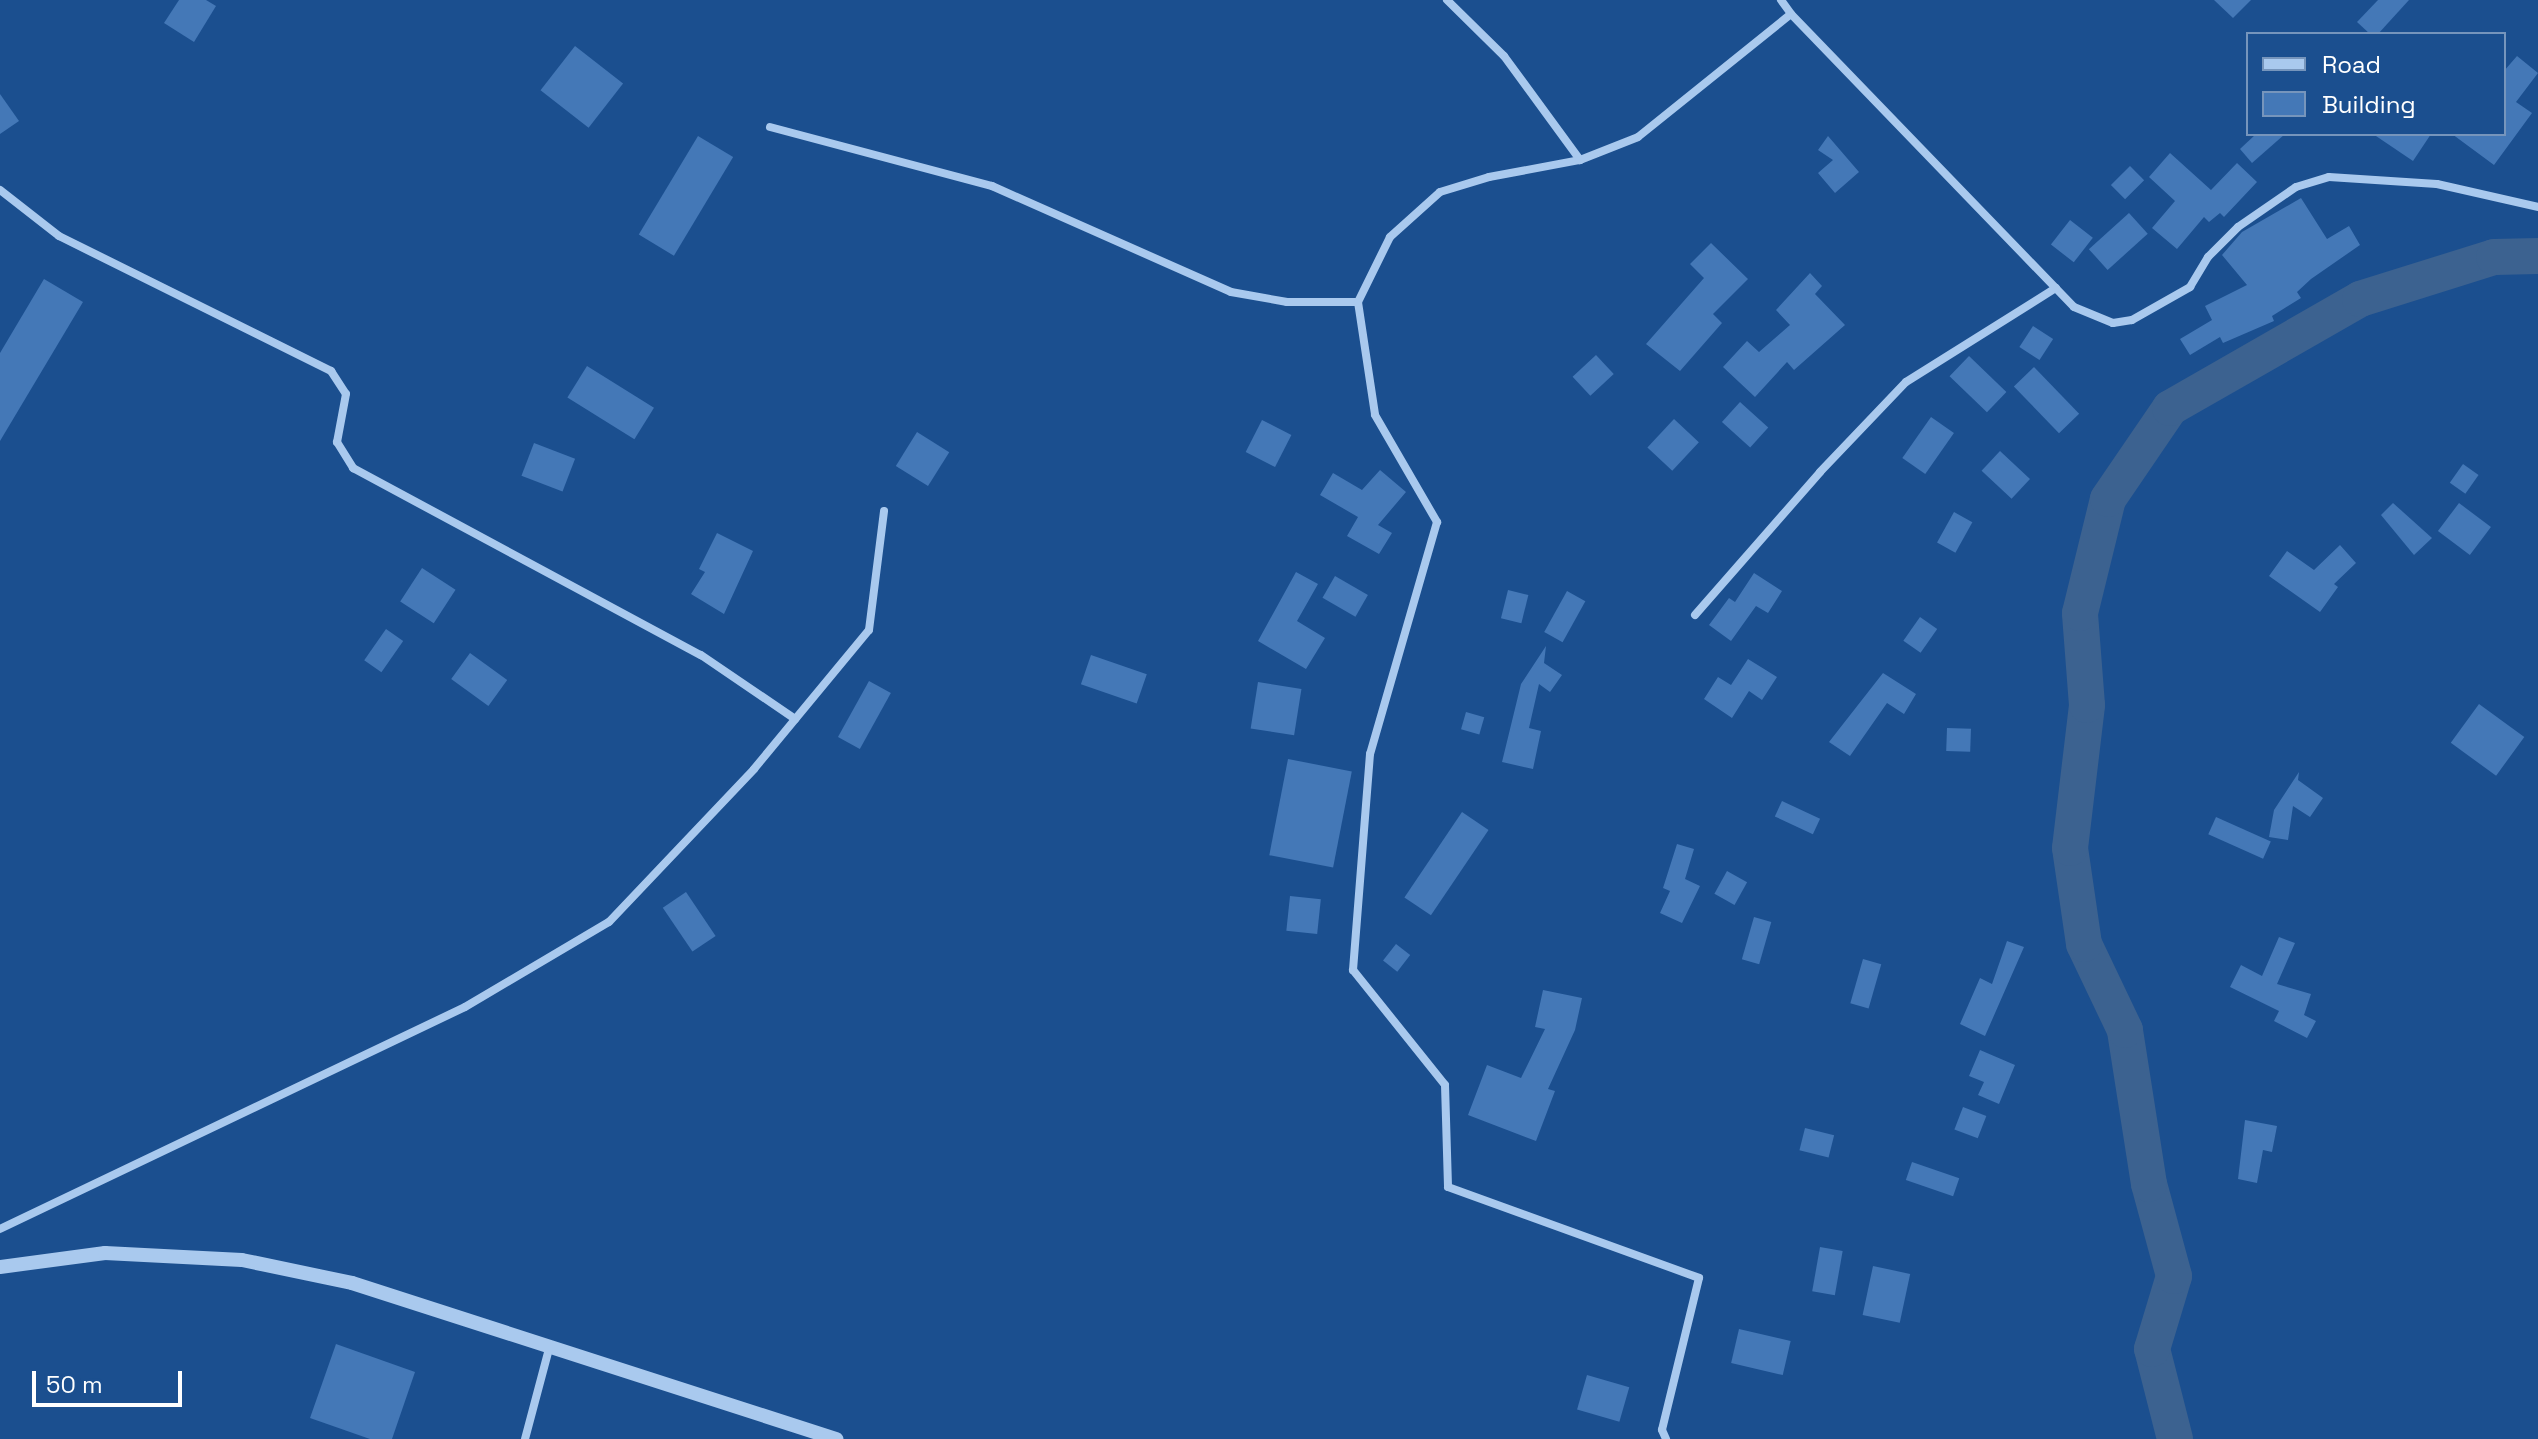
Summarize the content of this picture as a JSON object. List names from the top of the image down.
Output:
{
  "legend": ["Road", "Building"],
  "scale_bar": "50 m"
}
